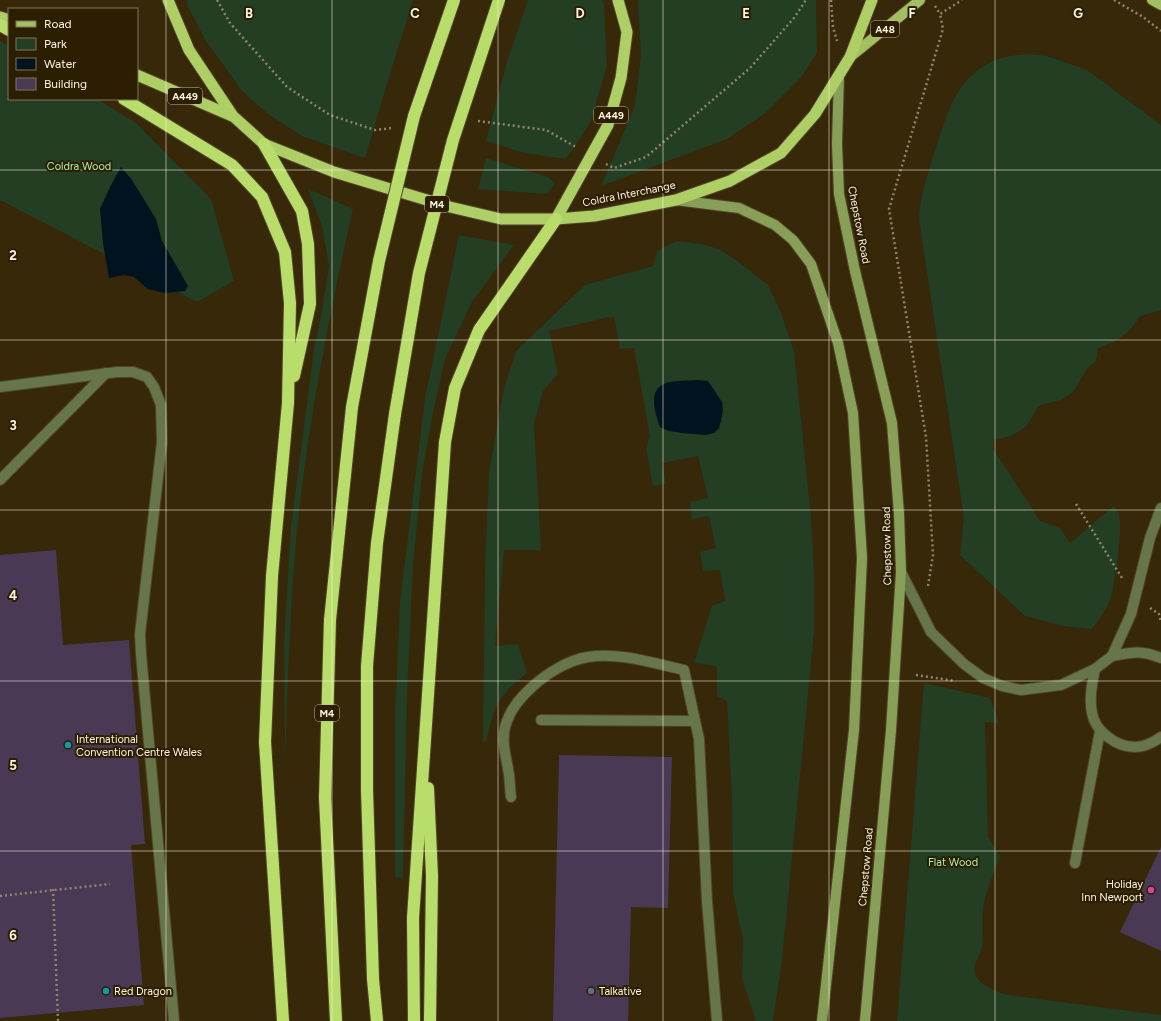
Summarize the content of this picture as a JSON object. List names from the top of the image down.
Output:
{
  "streets": {
    "highway": ["A449", "Coldra Interchange", "M4"],
    "main road": ["A48", "Chepstow Road"]
  },
  "crossings": [
    ["A48", "Coldra Interchange"],
    ["A48", "Chepstow Road"],
    ["A449", "Coldra Interchange"],
    ["Coldra Interchange", "Chepstow Road"]
  ],
  "parks": ["Coldra Wood", "Flat Wood"],
  "places": [
    "International Convention Centre Wales",
    "Holiday Inn Newport",
    "Red Dragon",
    "Talkative"
  ],
  "legend": [
    "Road",
    "Park",
    "Water",
    "Building"
  ],
  "grid": {
    "columns": [
      "B",
      "C",
      "D",
      "E",
      "F",
      "G"
    ],
    "rows": [
      "2",
      "3",
      "4",
      "5",
      "6"
    ]
  }
}
